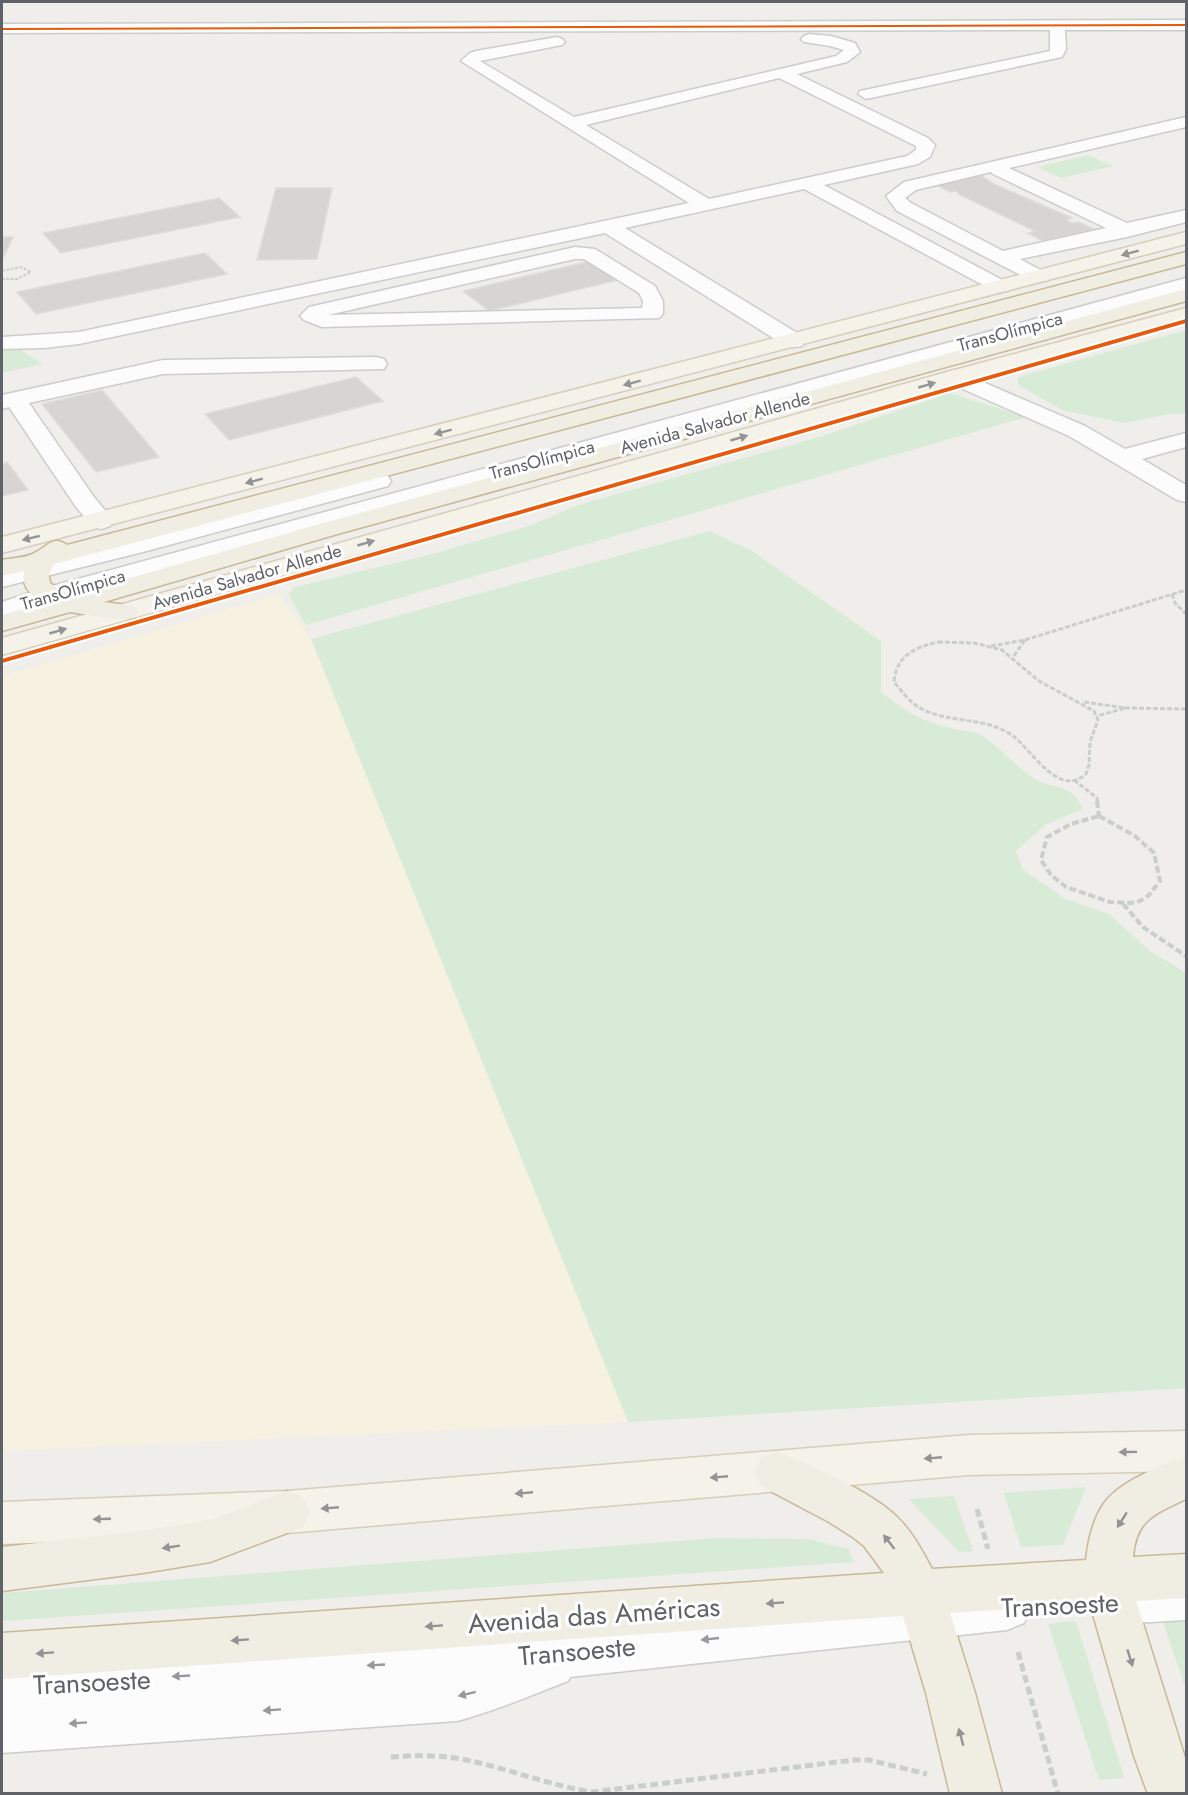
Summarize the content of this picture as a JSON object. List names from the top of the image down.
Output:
{
  "streets": {
    "highway": ["Avenida Salvador Allende", "Avenida das Américas"],
    "street": ["TransOlímpica", "Transoeste"]
  },
  "crossings": [
    ["TransOlímpica", "Avenida Salvador Allende"],
    ["Transoeste", "Avenida das Américas"]
  ]
}
